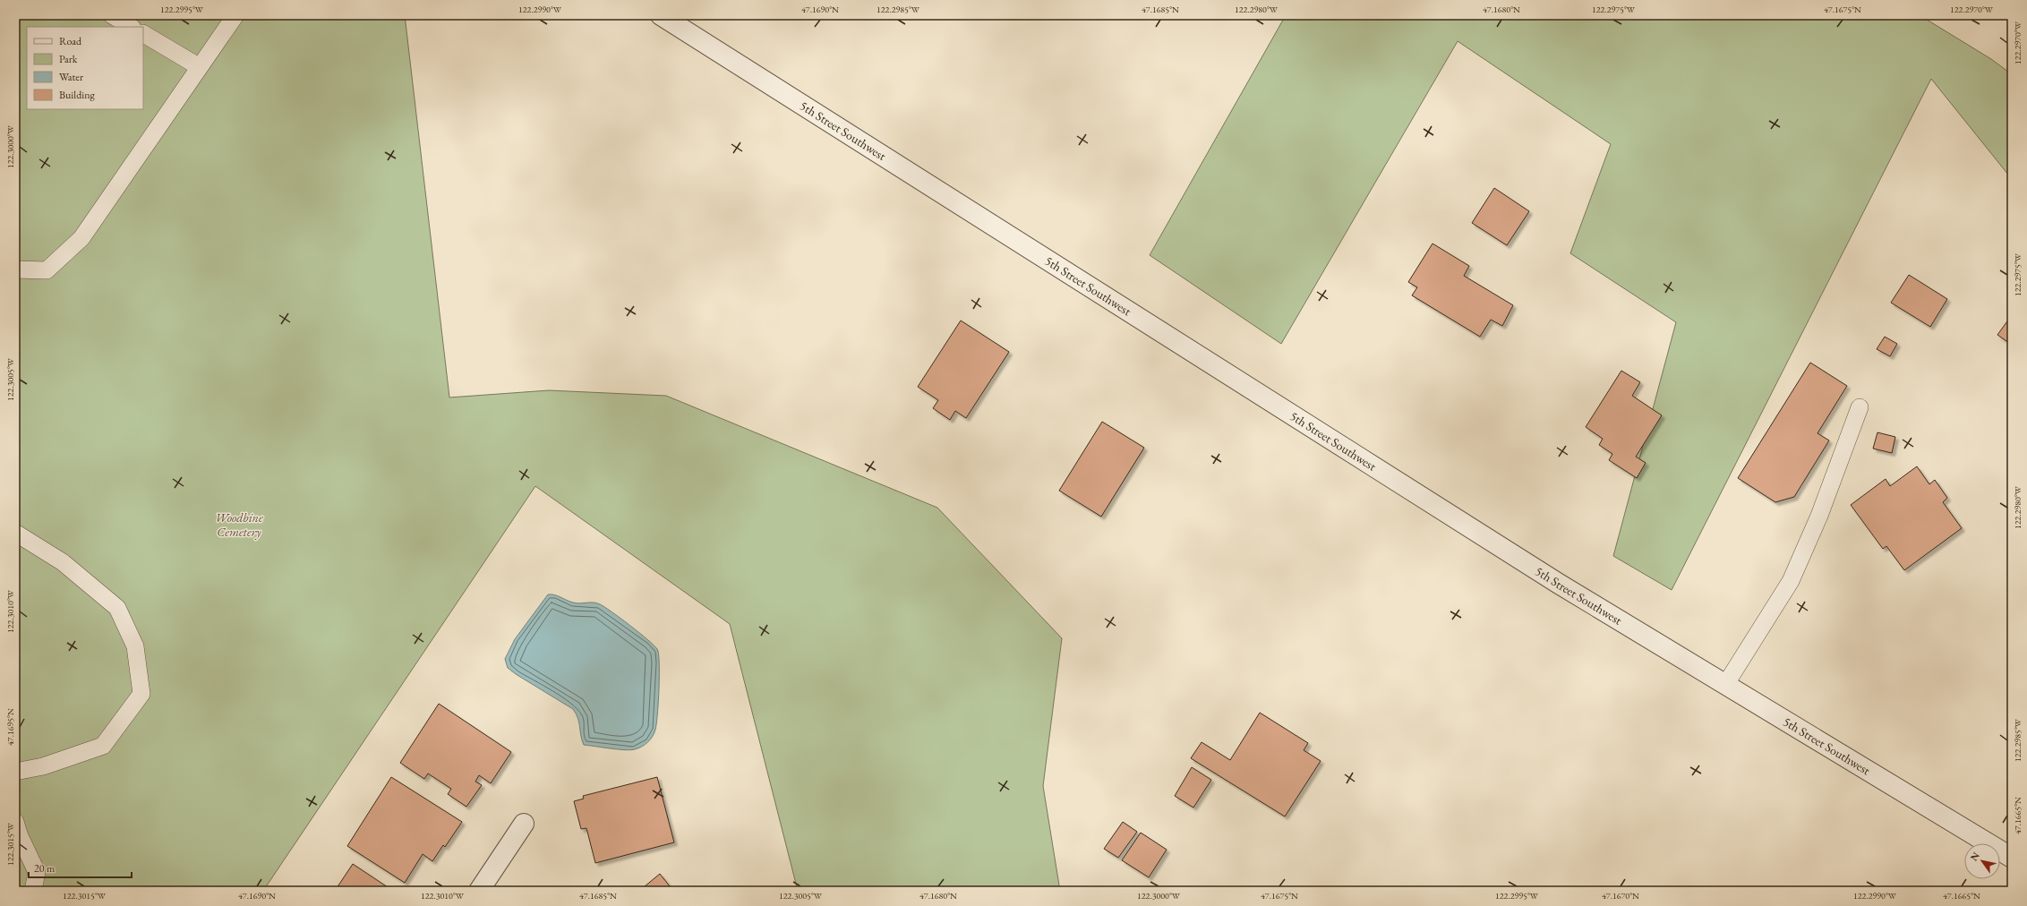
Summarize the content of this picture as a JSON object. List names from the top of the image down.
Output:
{
  "streets": {
    "street": ["5th Street Southwest"]
  },
  "parks": ["Woodbine Cemetery"],
  "legend": [
    "Road",
    "Park",
    "Water",
    "Building"
  ],
  "scale_bar": "20 m",
  "north": "top left",
  "coordinates": [
    "122.2995°W",
    "122.2990°W",
    "47.1690°N",
    "122.2985°W",
    "47.1685°N",
    "122.2980°W",
    "47.1680°N",
    "122.2975°W",
    "47.1675°N",
    "122.2970°W",
    "122.3000°W",
    "122.3005°W",
    "122.3010°W",
    "47.1695°N",
    "47.1665°N",
    "122.3015°W",
    "47.1670°N"
  ]
}
